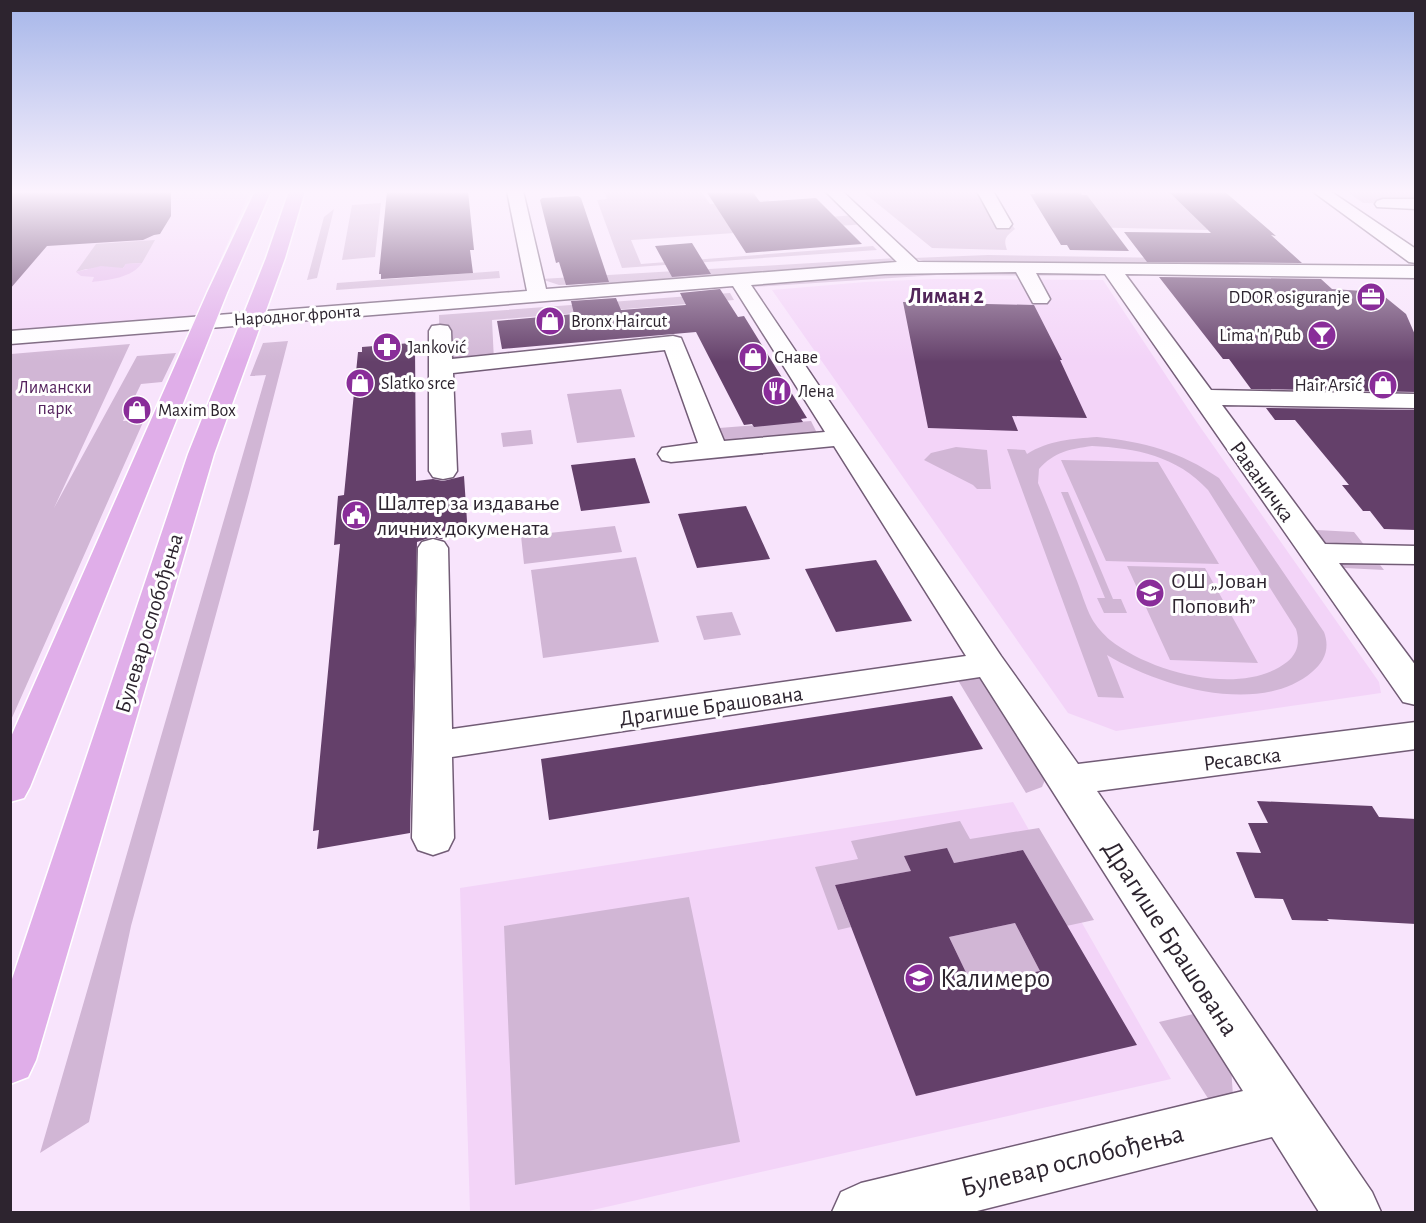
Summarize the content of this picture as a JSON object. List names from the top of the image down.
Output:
{
  "streets": {
    "main road": ["Булевар ослобођења"],
    "street": [
      "Народног фронта",
      "Раваничка",
      "Драгише Брашована",
      "Ресавска"
    ]
  },
  "crossings": [
    ["Народног фронта", "Раваничка"],
    ["Народног фронта", "Булевар ослобођења"],
    ["Народног фронта", "Драгише Брашована"],
    ["Булевар ослобођења", "Драгише Брашована"],
    ["Драгише Брашована", "Ресавска"]
  ],
  "districts": ["Лиман 2"],
  "parks": ["Лимански парк"],
  "places": {
    "office": ["DDOR osiguranje"],
    "shop": [
      "Bronx Haircut",
      "Снаве",
      "Slatko srce",
      "Hair Arsić",
      "Maxim Box"
    ],
    "bar": ["Lima 'n' Pub"],
    "pharmacy": ["Janković"],
    "restaurant": ["Лена"],
    "public building": ["Шалтер за издавање личних докумената"],
    "school or university": ["ОШ „Јован Поповић”", "Калимеро"]
  }
}
